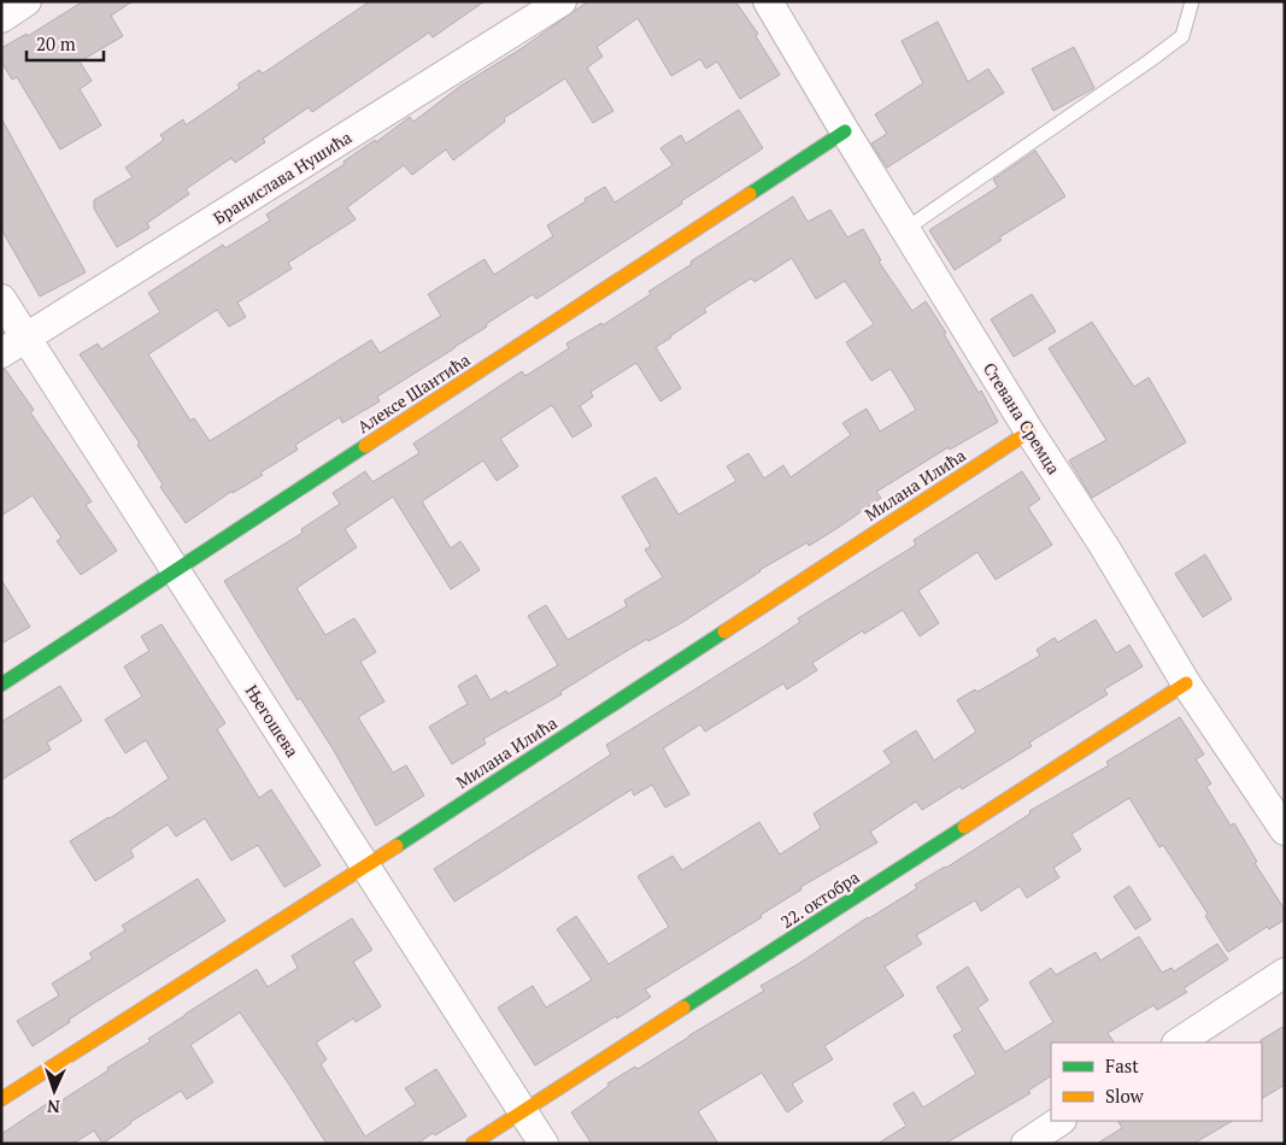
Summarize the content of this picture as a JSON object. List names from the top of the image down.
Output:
{
  "streets": {
    "street": [
      "Бранислава Нушића",
      "Алексе Шантића",
      "Стевана Сремца",
      "Милана Илића",
      "Његошева",
      "22. октобра"
    ]
  },
  "crossings": [
    ["Бранислава Нушића", "Његошева"],
    ["Алексе Шантића", "Стевана Сремца"],
    ["Алексе Шантића", "Његошева"],
    ["Стевана Сремца", "Милана Илића"],
    ["Стевана Сремца", "22. октобра"],
    ["Милана Илића", "Његошева"],
    ["Његошева", "22. октобра"]
  ],
  "legend": ["Fast", "Slow"],
  "scale_bar": "20 m",
  "north": "bottom"
}
